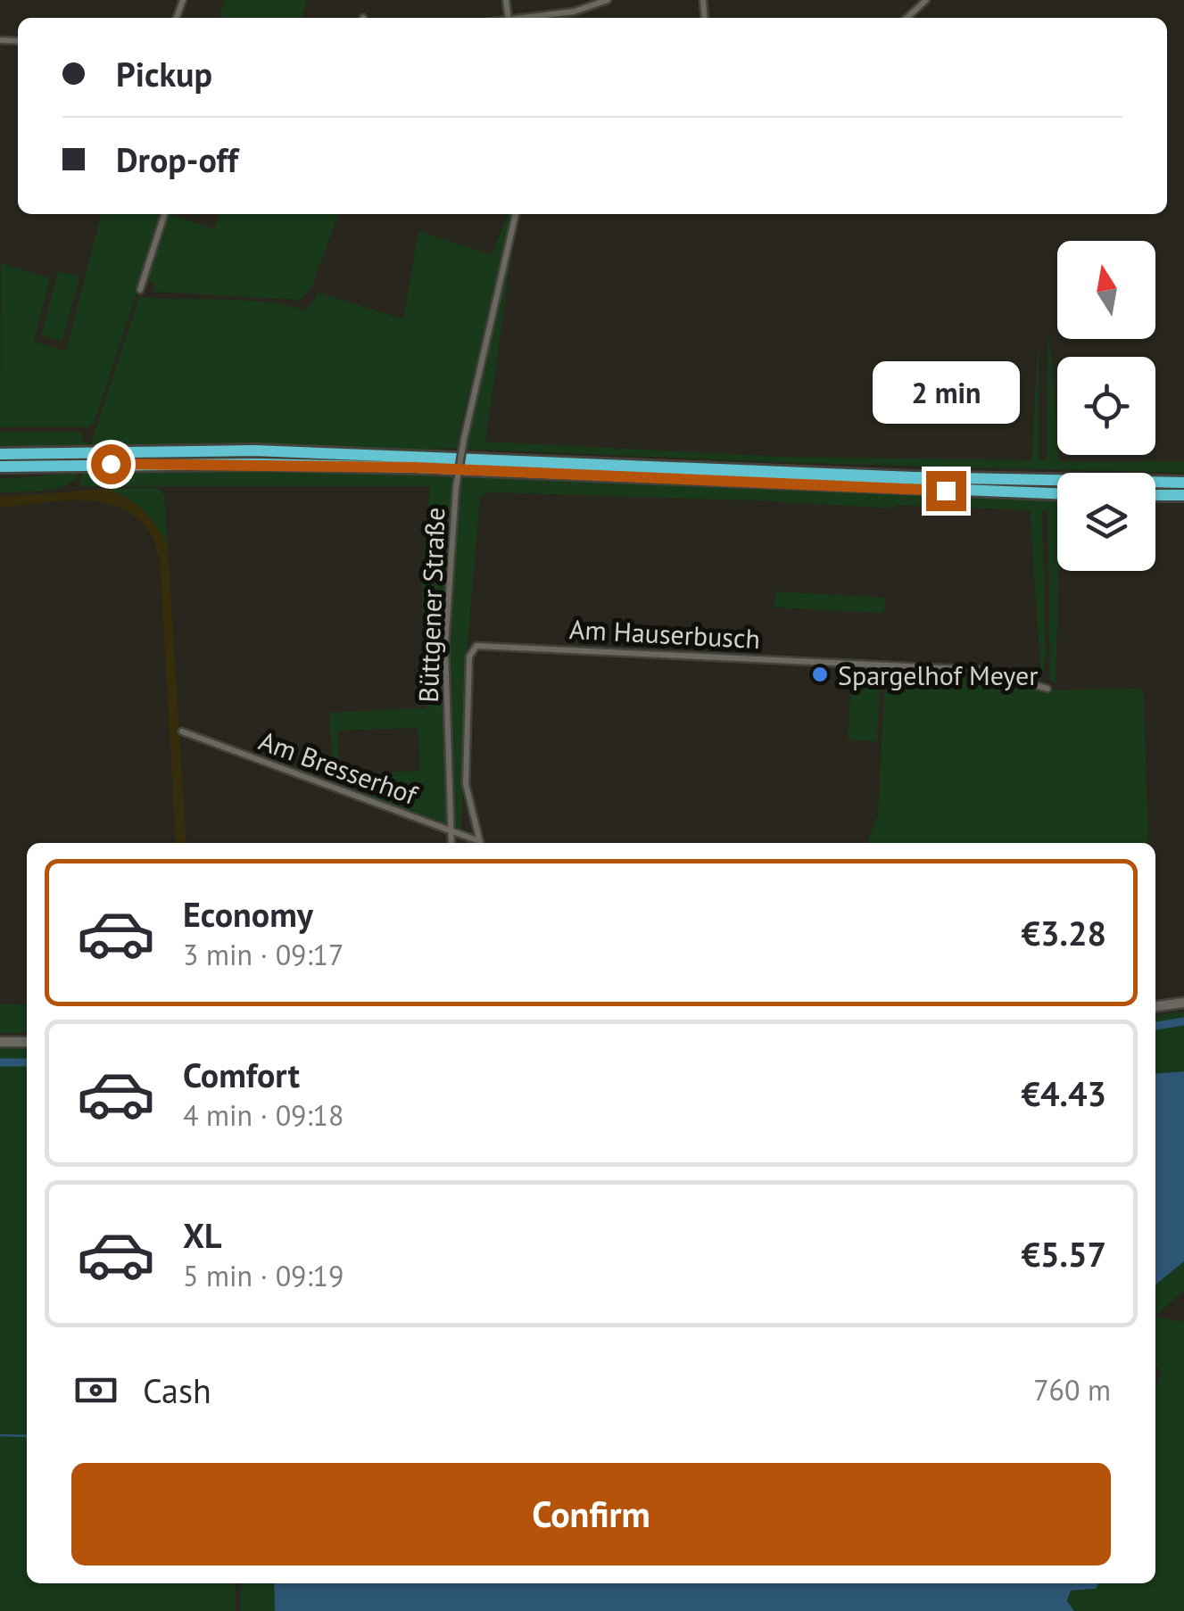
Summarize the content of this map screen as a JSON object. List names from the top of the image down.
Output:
{
  "streets": {
    "street": ["Büttgener Straße", "Am Hauserbusch", "Am Bresserhof"]
  },
  "crossings": [
    ["Büttgener Straße", "Am Bresserhof"],
    ["Am Hauserbusch", "Am Bresserhof"]
  ],
  "places": ["Spargelhof Meyer"],
  "north": "top",
  "page": {
    "banner": ["Pickup", "Drop-off"],
    "bubble": "2 min",
    "list": [
      {
        "name": "Economy",
        "note": "3 min · 09:17",
        "value": "€3.28"
      },
      {
        "name": "Comfort",
        "note": "4 min · 09:18",
        "value": "€4.43"
      },
      {
        "name": "XL",
        "note": "5 min · 09:19",
        "value": "€5.57"
      }
    ],
    "pay": ["Cash", "760 m"],
    "buttons": "Confirm"
  }
}
